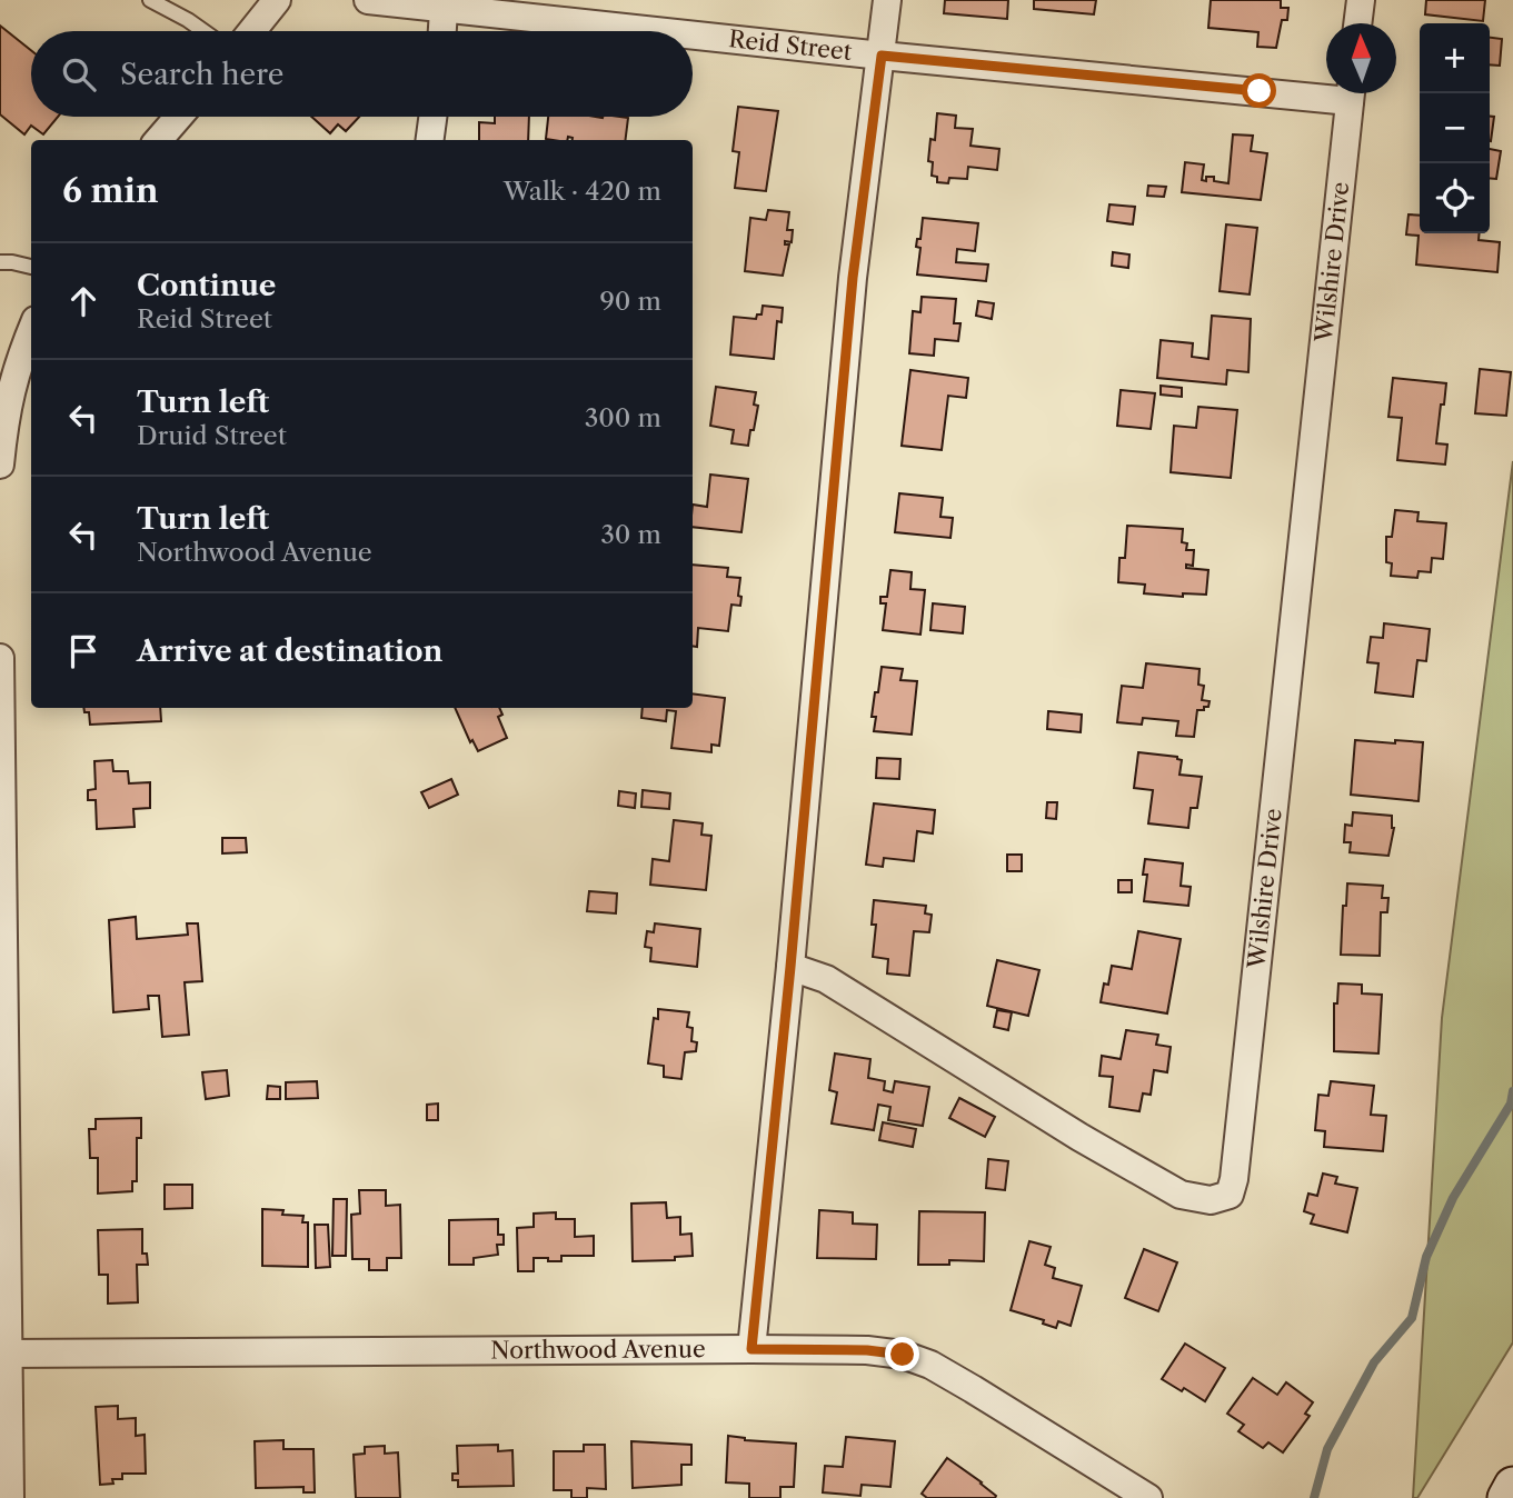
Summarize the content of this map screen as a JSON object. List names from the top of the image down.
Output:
{
  "streets": {
    "street": ["Reid Street", "Wilshire Drive", "Northwood Avenue"]
  },
  "north": "top",
  "page": {
    "map_buttons": ["+", "−"],
    "search": "Search here",
    "heading": ["6 min", "Walk · 420 m"],
    "list": [
      ["Continue", "Reid Street", "90 m"],
      ["Turn left", "Druid Street", "300 m"],
      ["Turn left", "Northwood Avenue", "30 m"],
      "Arrive at destination"
    ]
  }
}
